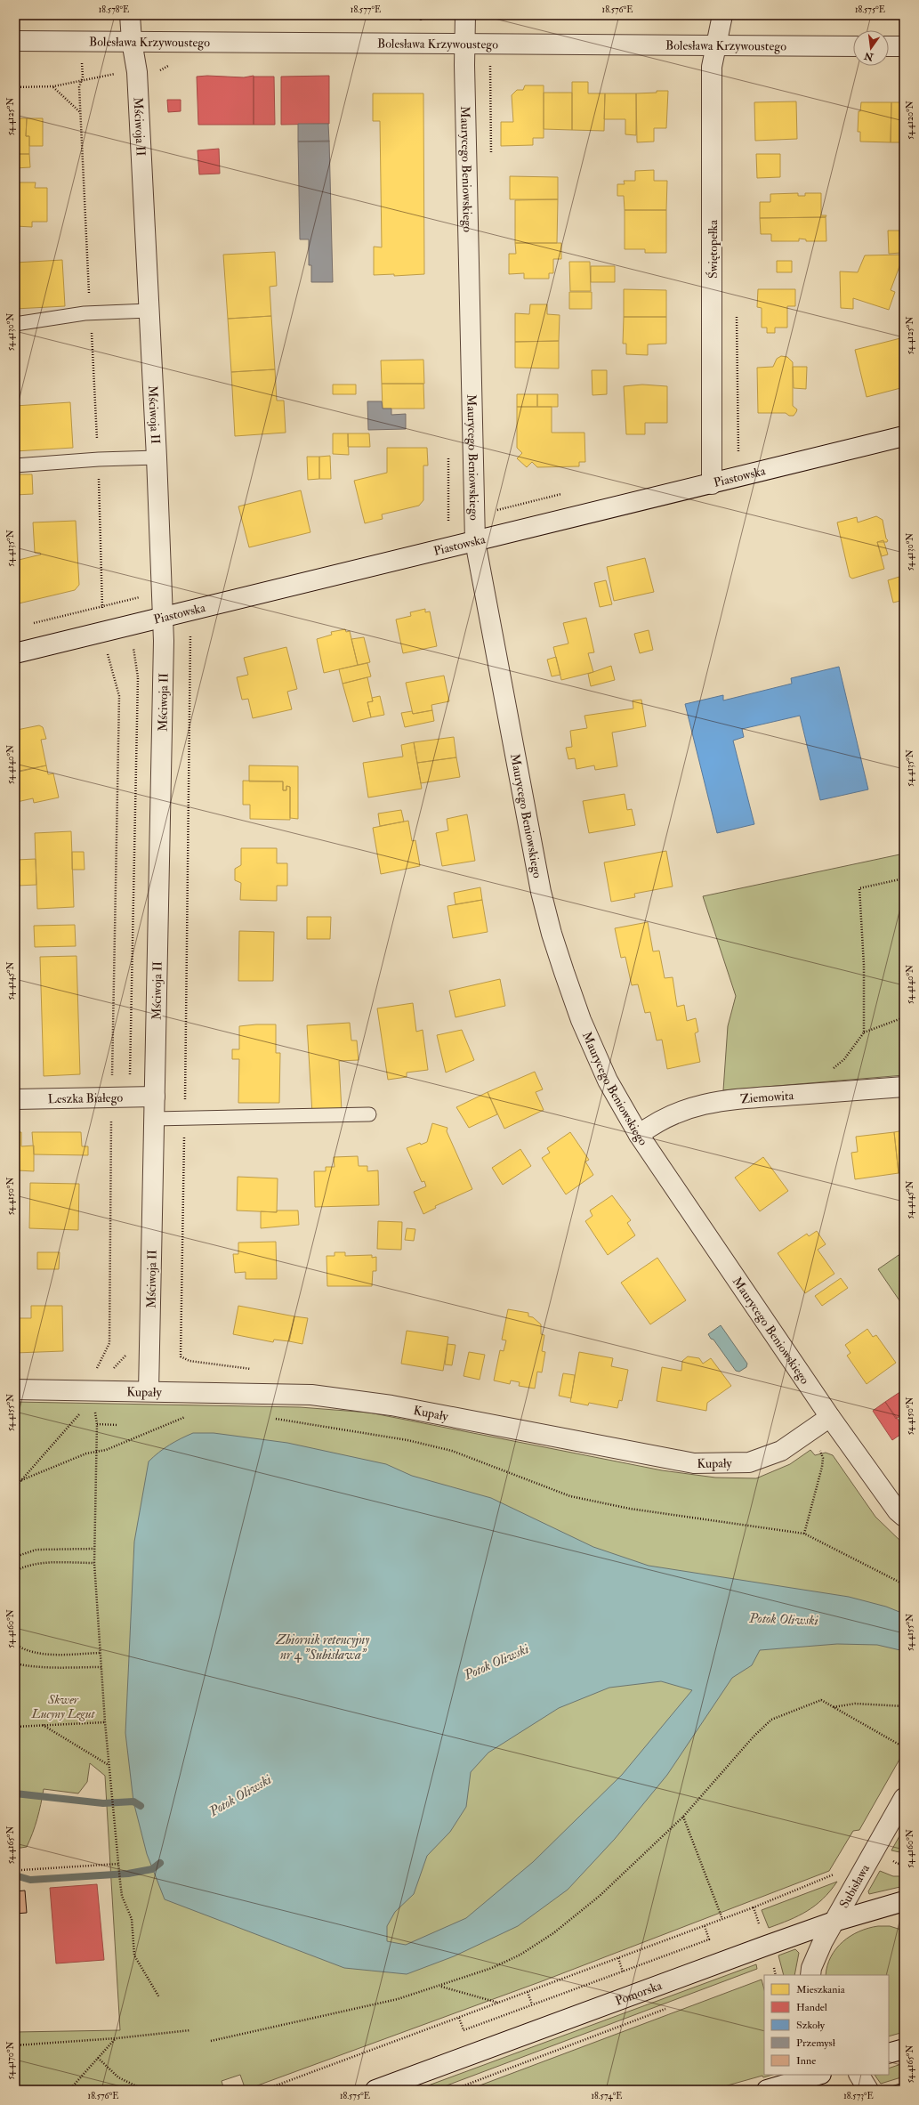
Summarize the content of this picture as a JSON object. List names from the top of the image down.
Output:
{
  "streets": {
    "street": [
      "Bolesława Krzywoustego",
      "Mściwoja II",
      "Maurycego Beniowskiego",
      "Świętopełka",
      "Piastowska",
      "Ziemowita",
      "Leszka Białego",
      "Kupały",
      "Subisława",
      "Pomorska"
    ]
  },
  "crossings": [
    ["Bolesława Krzywoustego", "Mściwoja II"],
    ["Bolesława Krzywoustego", "Maurycego Beniowskiego"],
    ["Bolesława Krzywoustego", "Świętopełka"],
    ["Mściwoja II", "Piastowska"],
    ["Mściwoja II", "Leszka Białego"],
    ["Mściwoja II", "Kupały"],
    ["Maurycego Beniowskiego", "Piastowska"],
    ["Maurycego Beniowskiego", "Ziemowita"],
    ["Maurycego Beniowskiego", "Kupały"],
    ["Świętopełka", "Piastowska"],
    ["Subisława", "Pomorska"]
  ],
  "water": ["Potok Oliwski", "Zbiornik retencyjny nr 4 \"Subisława\""],
  "parks": ["Skwer Lucyny Legut"],
  "legend": [
    "Mieszkania",
    "Handel",
    "Szkoły",
    "Przemysł",
    "Inne"
  ],
  "north": "bottom",
  "coordinates": [
    "18.578°E",
    "18.577°E",
    "18.576°E",
    "18.575°E",
    "54.4125°N",
    "54.4120°N",
    "54.4130°N",
    "54.4135°N",
    "54.4140°N",
    "54.4145°N",
    "54.4150°N",
    "54.4155°N",
    "54.4160°N",
    "54.4165°N",
    "54.4170°N",
    "18.574°E",
    "18.573°E"
  ]
}
